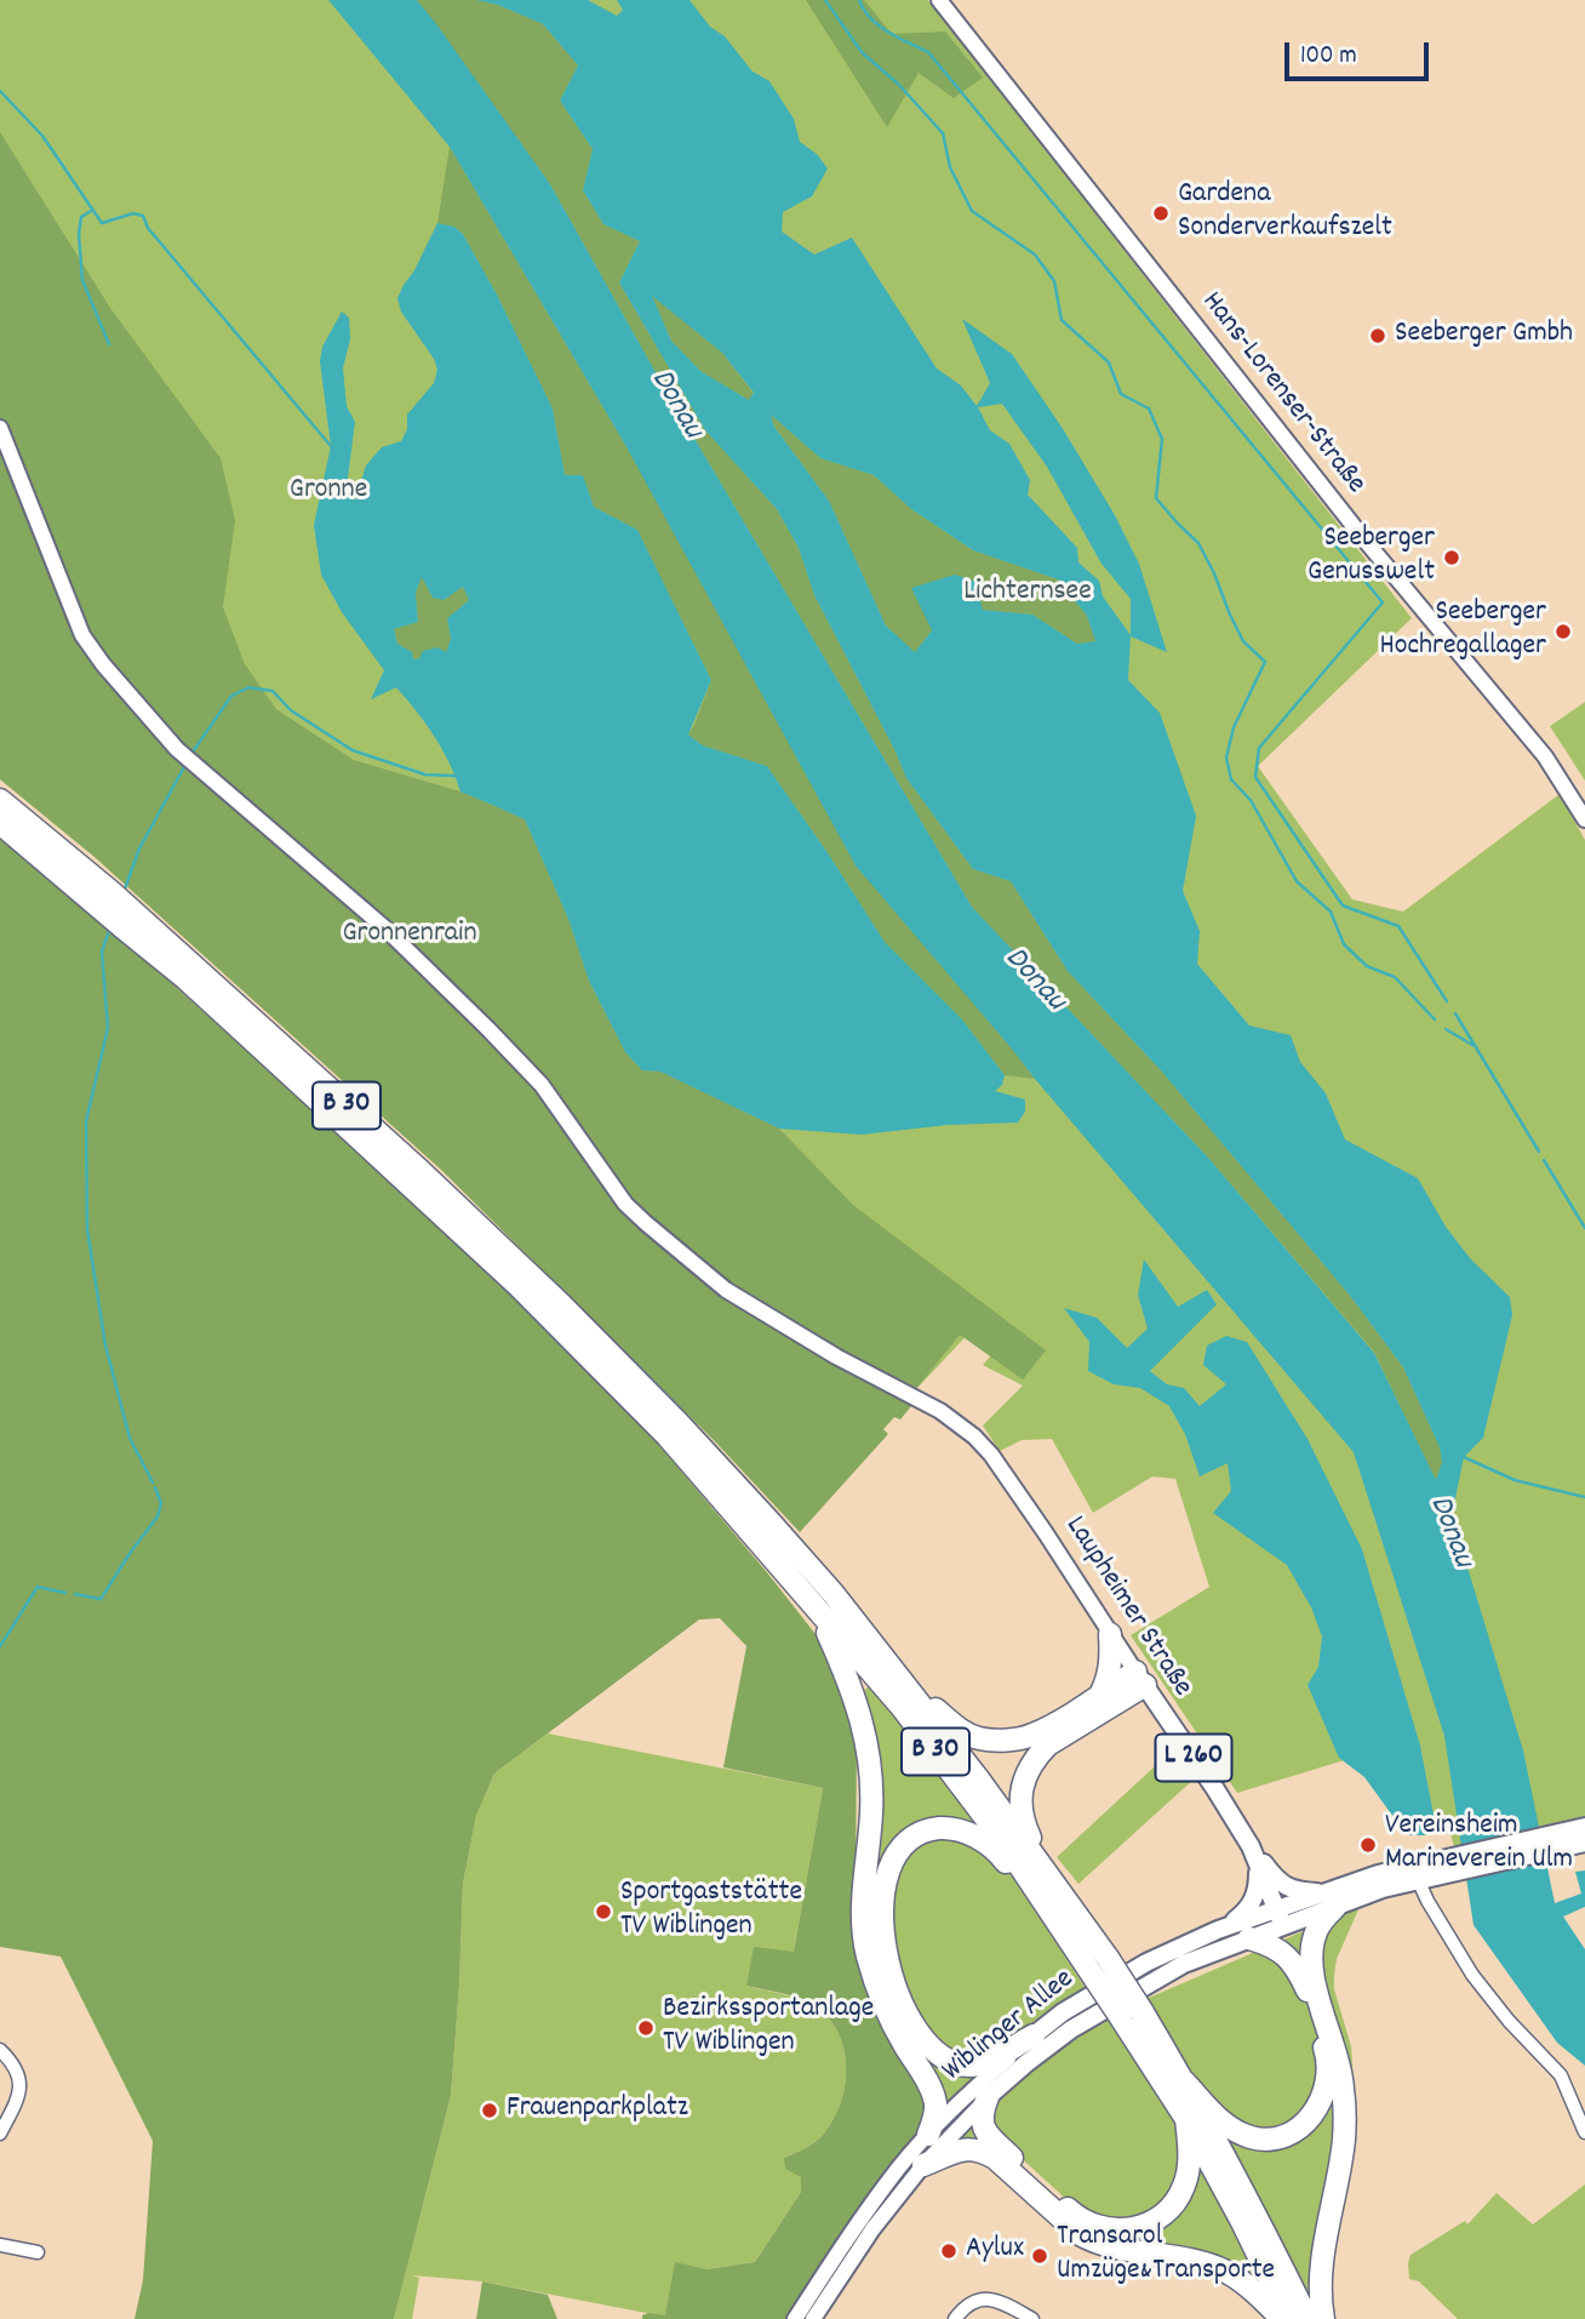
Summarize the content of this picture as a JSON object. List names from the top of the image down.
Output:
{
  "streets": {
    "highway": ["B 30"],
    "main road": ["Laupheimer Straße", "L 260", "Wiblinger Allee"],
    "street": ["Hans-Lorenser-Straße"]
  },
  "crossings": [
    ["Laupheimer Straße", "Wiblinger Allee"]
  ],
  "water": ["Donau"],
  "parks": ["Gronne", "Lichternsee", "Gronnenrain"],
  "places": [
    "Gardena Sonderverkaufszelt",
    "Seeberger Gmbh",
    "Seeberger Genusswelt",
    "Seeberger Hochregallager",
    "Vereinsheim Marineverein Ulm",
    "Sportgaststätte TV Wiblingen",
    "Bezirkssportanlage TV Wiblingen",
    "Frauenparkplatz",
    "Aylux",
    "Transarol Umzüge&Transporte"
  ],
  "scale_bar": "100 m"
}
